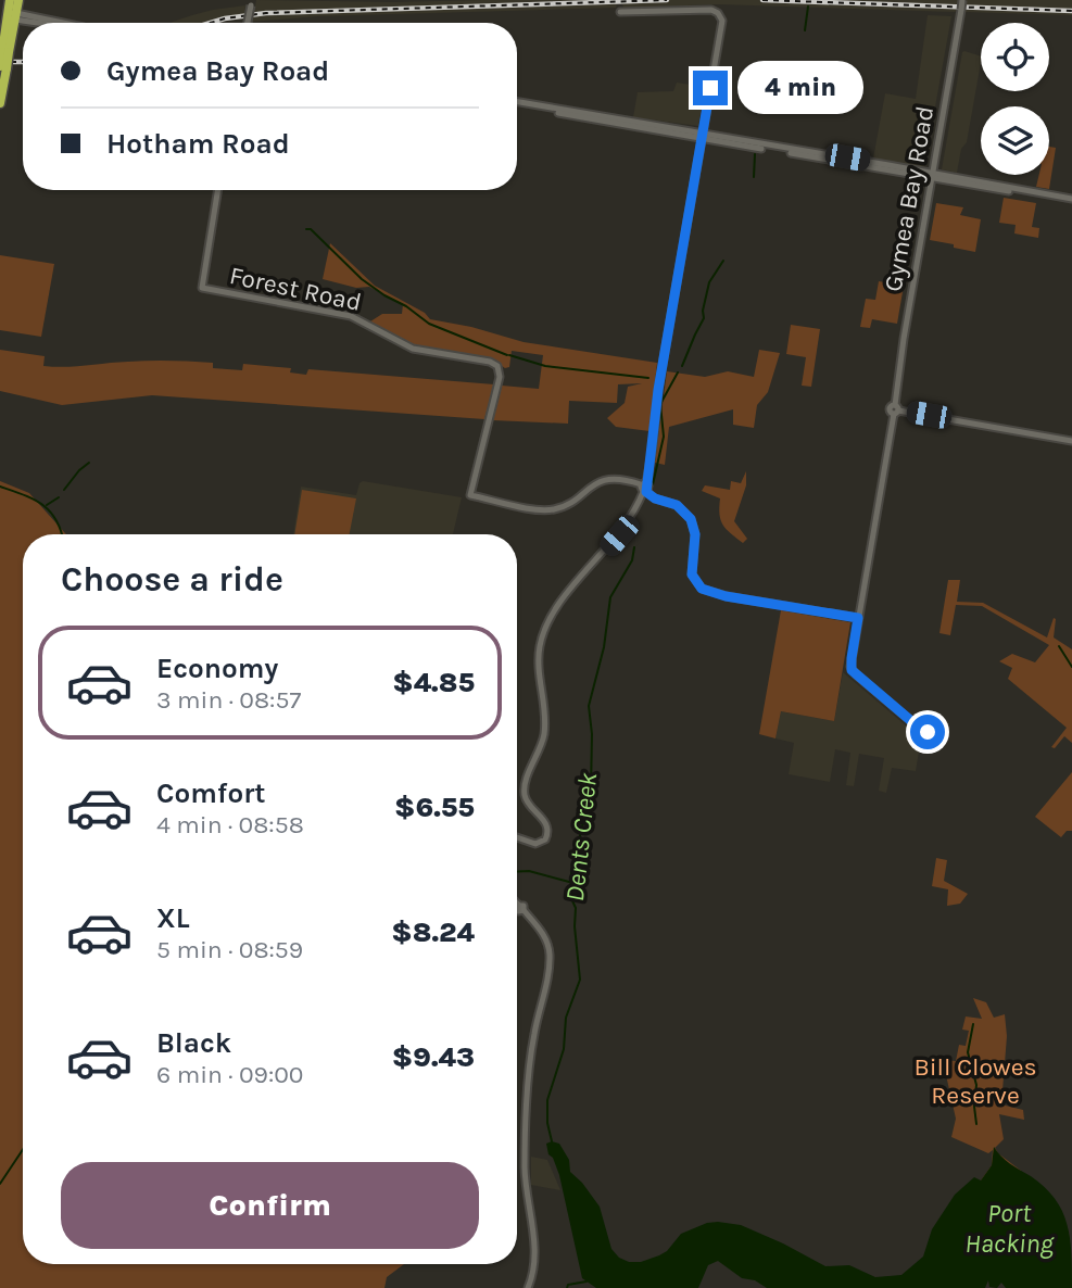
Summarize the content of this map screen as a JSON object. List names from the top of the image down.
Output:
{
  "streets": {
    "street": ["Gymea Bay Road", "Forest Road"]
  },
  "water": ["Dents Creek", "Port Hacking"],
  "parks": ["Bill Clowes Reserve"],
  "page": {
    "banner": ["Gymea Bay Road", "Hotham Road"],
    "bubble": "4 min",
    "heading": "Choose a ride",
    "list": [
      {
        "name": "Economy",
        "note": "3 min · 08:57",
        "value": "$4.85"
      },
      {
        "name": "Comfort",
        "note": "4 min · 08:58",
        "value": "$6.55"
      },
      {
        "name": "XL",
        "note": "5 min · 08:59",
        "value": "$8.24"
      },
      {
        "name": "Black",
        "note": "6 min · 09:00",
        "value": "$9.43"
      }
    ],
    "buttons": "Confirm"
  }
}
